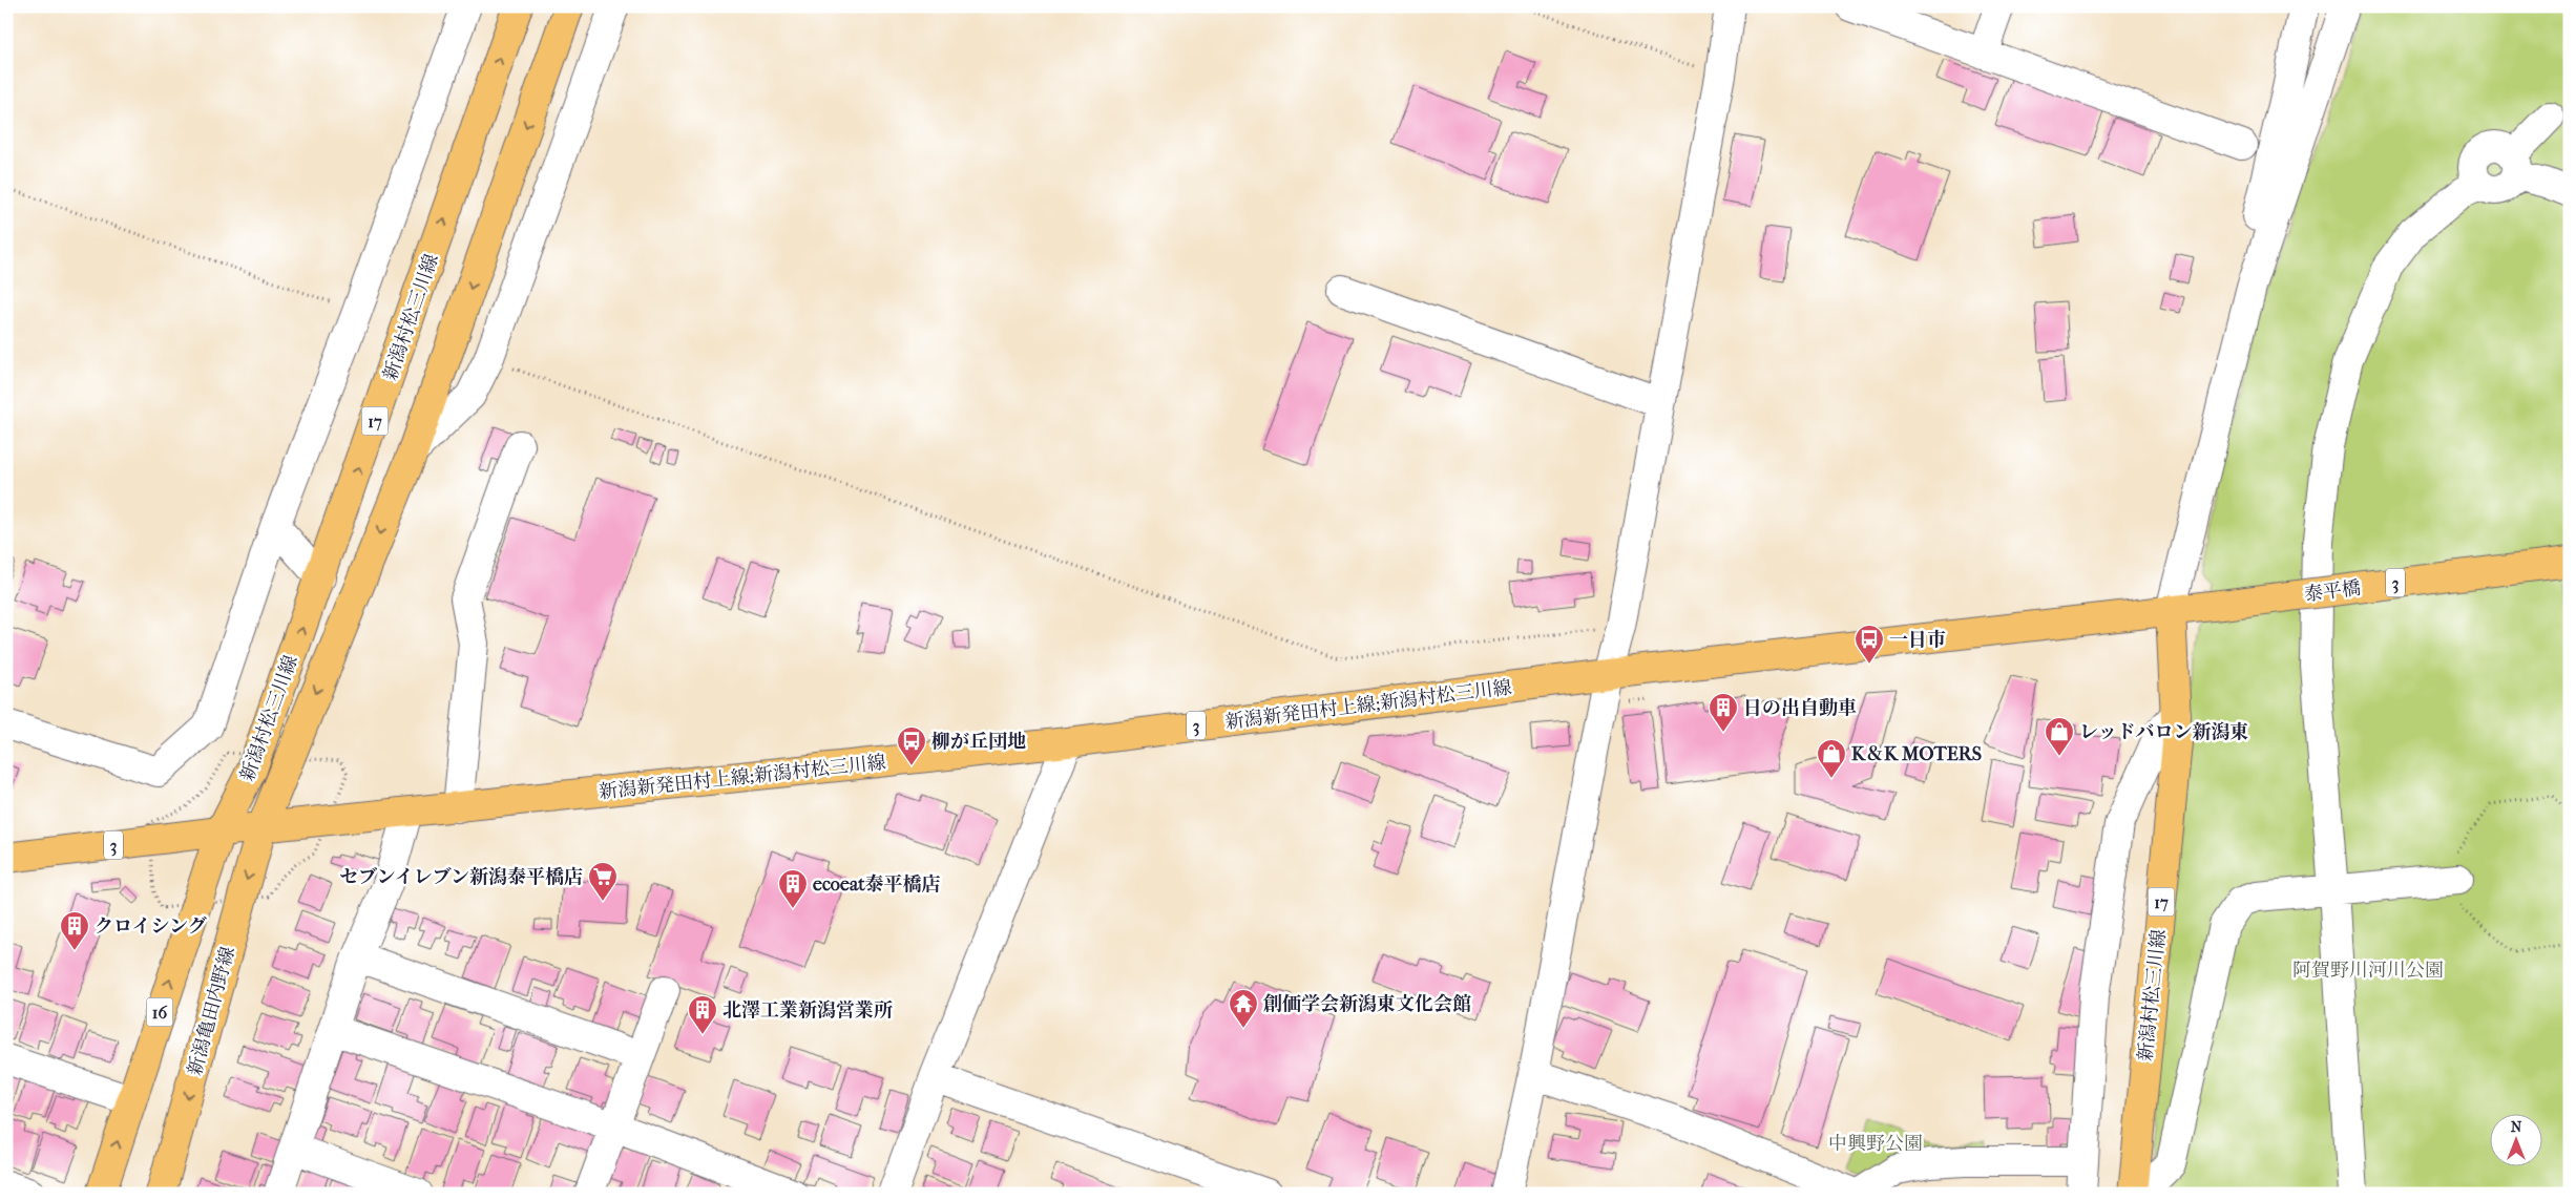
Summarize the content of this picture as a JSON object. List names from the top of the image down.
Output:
{
  "streets": {
    "main road": [
      "新潟村松三川線",
      "17",
      "3",
      "泰平橋",
      "新潟新発田村上線;新潟村松三川線",
      "新潟亀田内野線",
      "16"
    ]
  },
  "crossings": [
    ["新潟村松三川線", "3"],
    ["新潟村松三川線", "泰平橋"],
    ["新潟村松三川線", "新潟新発田村上線;新潟村松三川線"],
    ["新潟村松三川線", "新潟亀田内野線"],
    ["新潟村松三川線", "16"],
    ["3", "新潟新発田村上線;新潟村松三川線"],
    ["3", "16"],
    ["泰平橋", "新潟新発田村上線;新潟村松三川線"],
    ["新潟新発田村上線;新潟村松三川線", "新潟亀田内野線"],
    ["新潟新発田村上線;新潟村松三川線", "16"]
  ],
  "parks": ["阿賀野川河川公園", "中興野公園"],
  "places": {
    "bus stop": ["一日市", "柳が丘団地"],
    "building": [
      "日の出自動車",
      "ecoeat泰平橋店",
      "クロイシング",
      "北澤工業新潟営業所"
    ],
    "shop": ["レッドバロン新潟東", "K＆K MOTERS"],
    "supermarket": ["セブンイレブン新潟泰平橋店"],
    "temple": ["創価学会新潟東文化会館"]
  },
  "north": "top"
}
